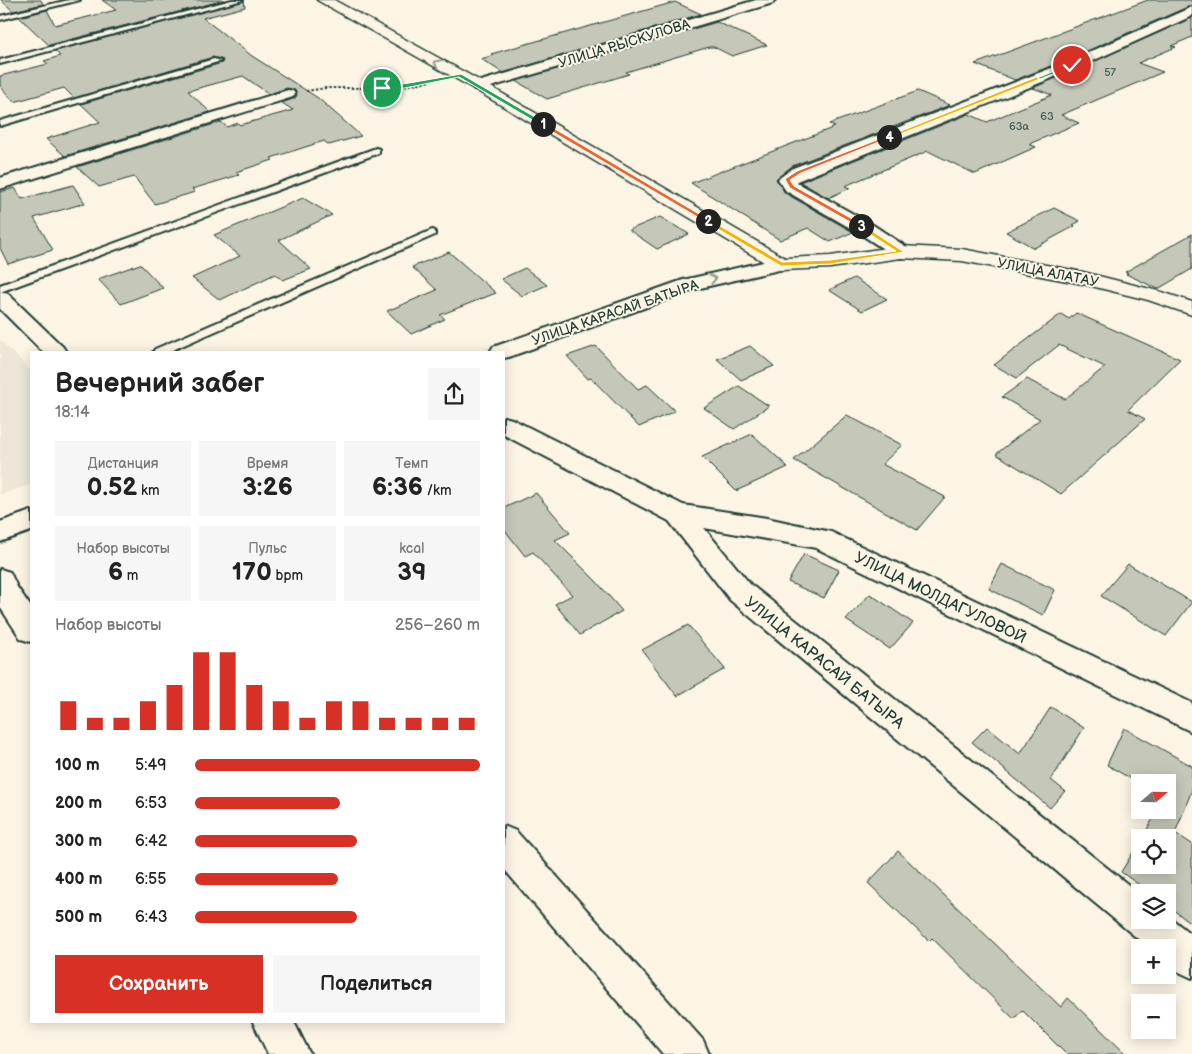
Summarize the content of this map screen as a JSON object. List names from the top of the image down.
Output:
{
  "streets": {
    "street": [
      "УЛИЦА РЫСКУЛОВА",
      "УЛИЦА АЛАТАУ",
      "УЛИЦА КАРАСАЙ БАТЫРА",
      "УЛИЦА МОЛДАГУЛОВОЙ"
    ]
  },
  "crossings": [
    ["УЛИЦА АЛАТАУ", "УЛИЦА КАРАСАЙ БАТЫРА"],
    ["УЛИЦА КАРАСАЙ БАТЫРА", "УЛИЦА МОЛДАГУЛОВОЙ"]
  ],
  "house_numbers": ["57", "63", "63а"],
  "north": "right",
  "page": {
    "pins": [
      "1",
      "4",
      "2",
      "3"
    ],
    "heading": ["Вечерний забег", "18:14"],
    "stats": [
      ["Дистанция", "0.52 km"],
      ["Время", "3:26"],
      ["Темп", "6:36 /km"],
      ["Набор высоты", "6 m"],
      ["Пульс", "170 bpm"],
      ["kcal", "39"]
    ],
    "chart": ["Набор высоты", "256–260 m"],
    "list": [
      {
        "name": "100 m",
        "note": "5:49"
      },
      {
        "name": "200 m",
        "note": "6:53"
      },
      {
        "name": "300 m",
        "note": "6:42"
      },
      {
        "name": "400 m",
        "note": "6:55"
      },
      {
        "name": "500 m",
        "note": "6:43"
      }
    ],
    "map_buttons": ["+", "−"],
    "buttons": ["Сохранить", "Поделиться"]
  }
}
